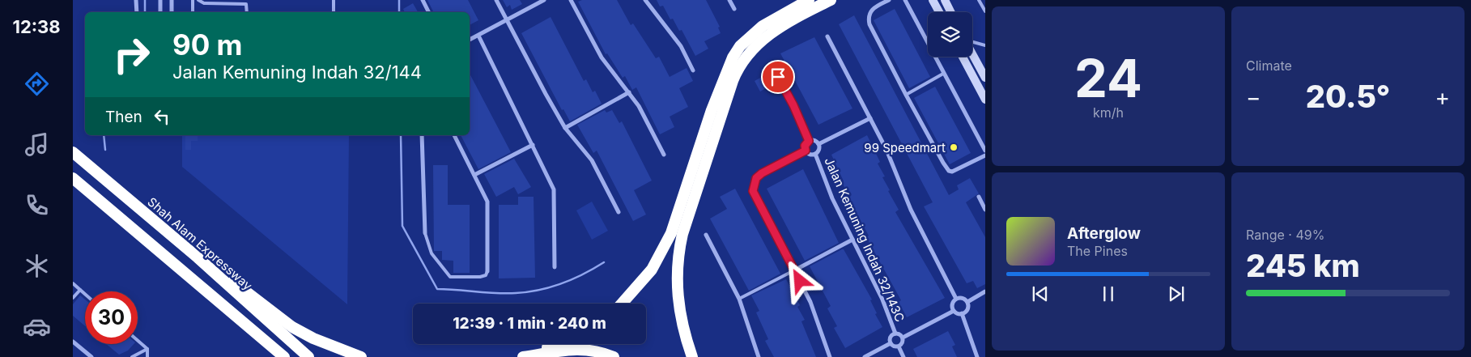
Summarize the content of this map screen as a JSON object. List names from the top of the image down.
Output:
{
  "streets": {
    "highway": ["Shah Alam Expressway"],
    "street": ["Jalan Kemuning Indah 32/143C"]
  },
  "places": ["99 Speedmart"],
  "page": {
    "tabs": "12:38",
    "tile": [
      ["24", "km/h"],
      "Climate",
      ["Range · 49%", "245 km"]
    ],
    "turn": ["90 m", "Jalan Kemuning Indah 32/144"],
    "heat": ["−", "20.5°", "+"],
    "then": "Then",
    "song": ["Afterglow", "The Pines"],
    "limit": "30",
    "trip": "12:39 · 1 min · 240 m"
  }
}
